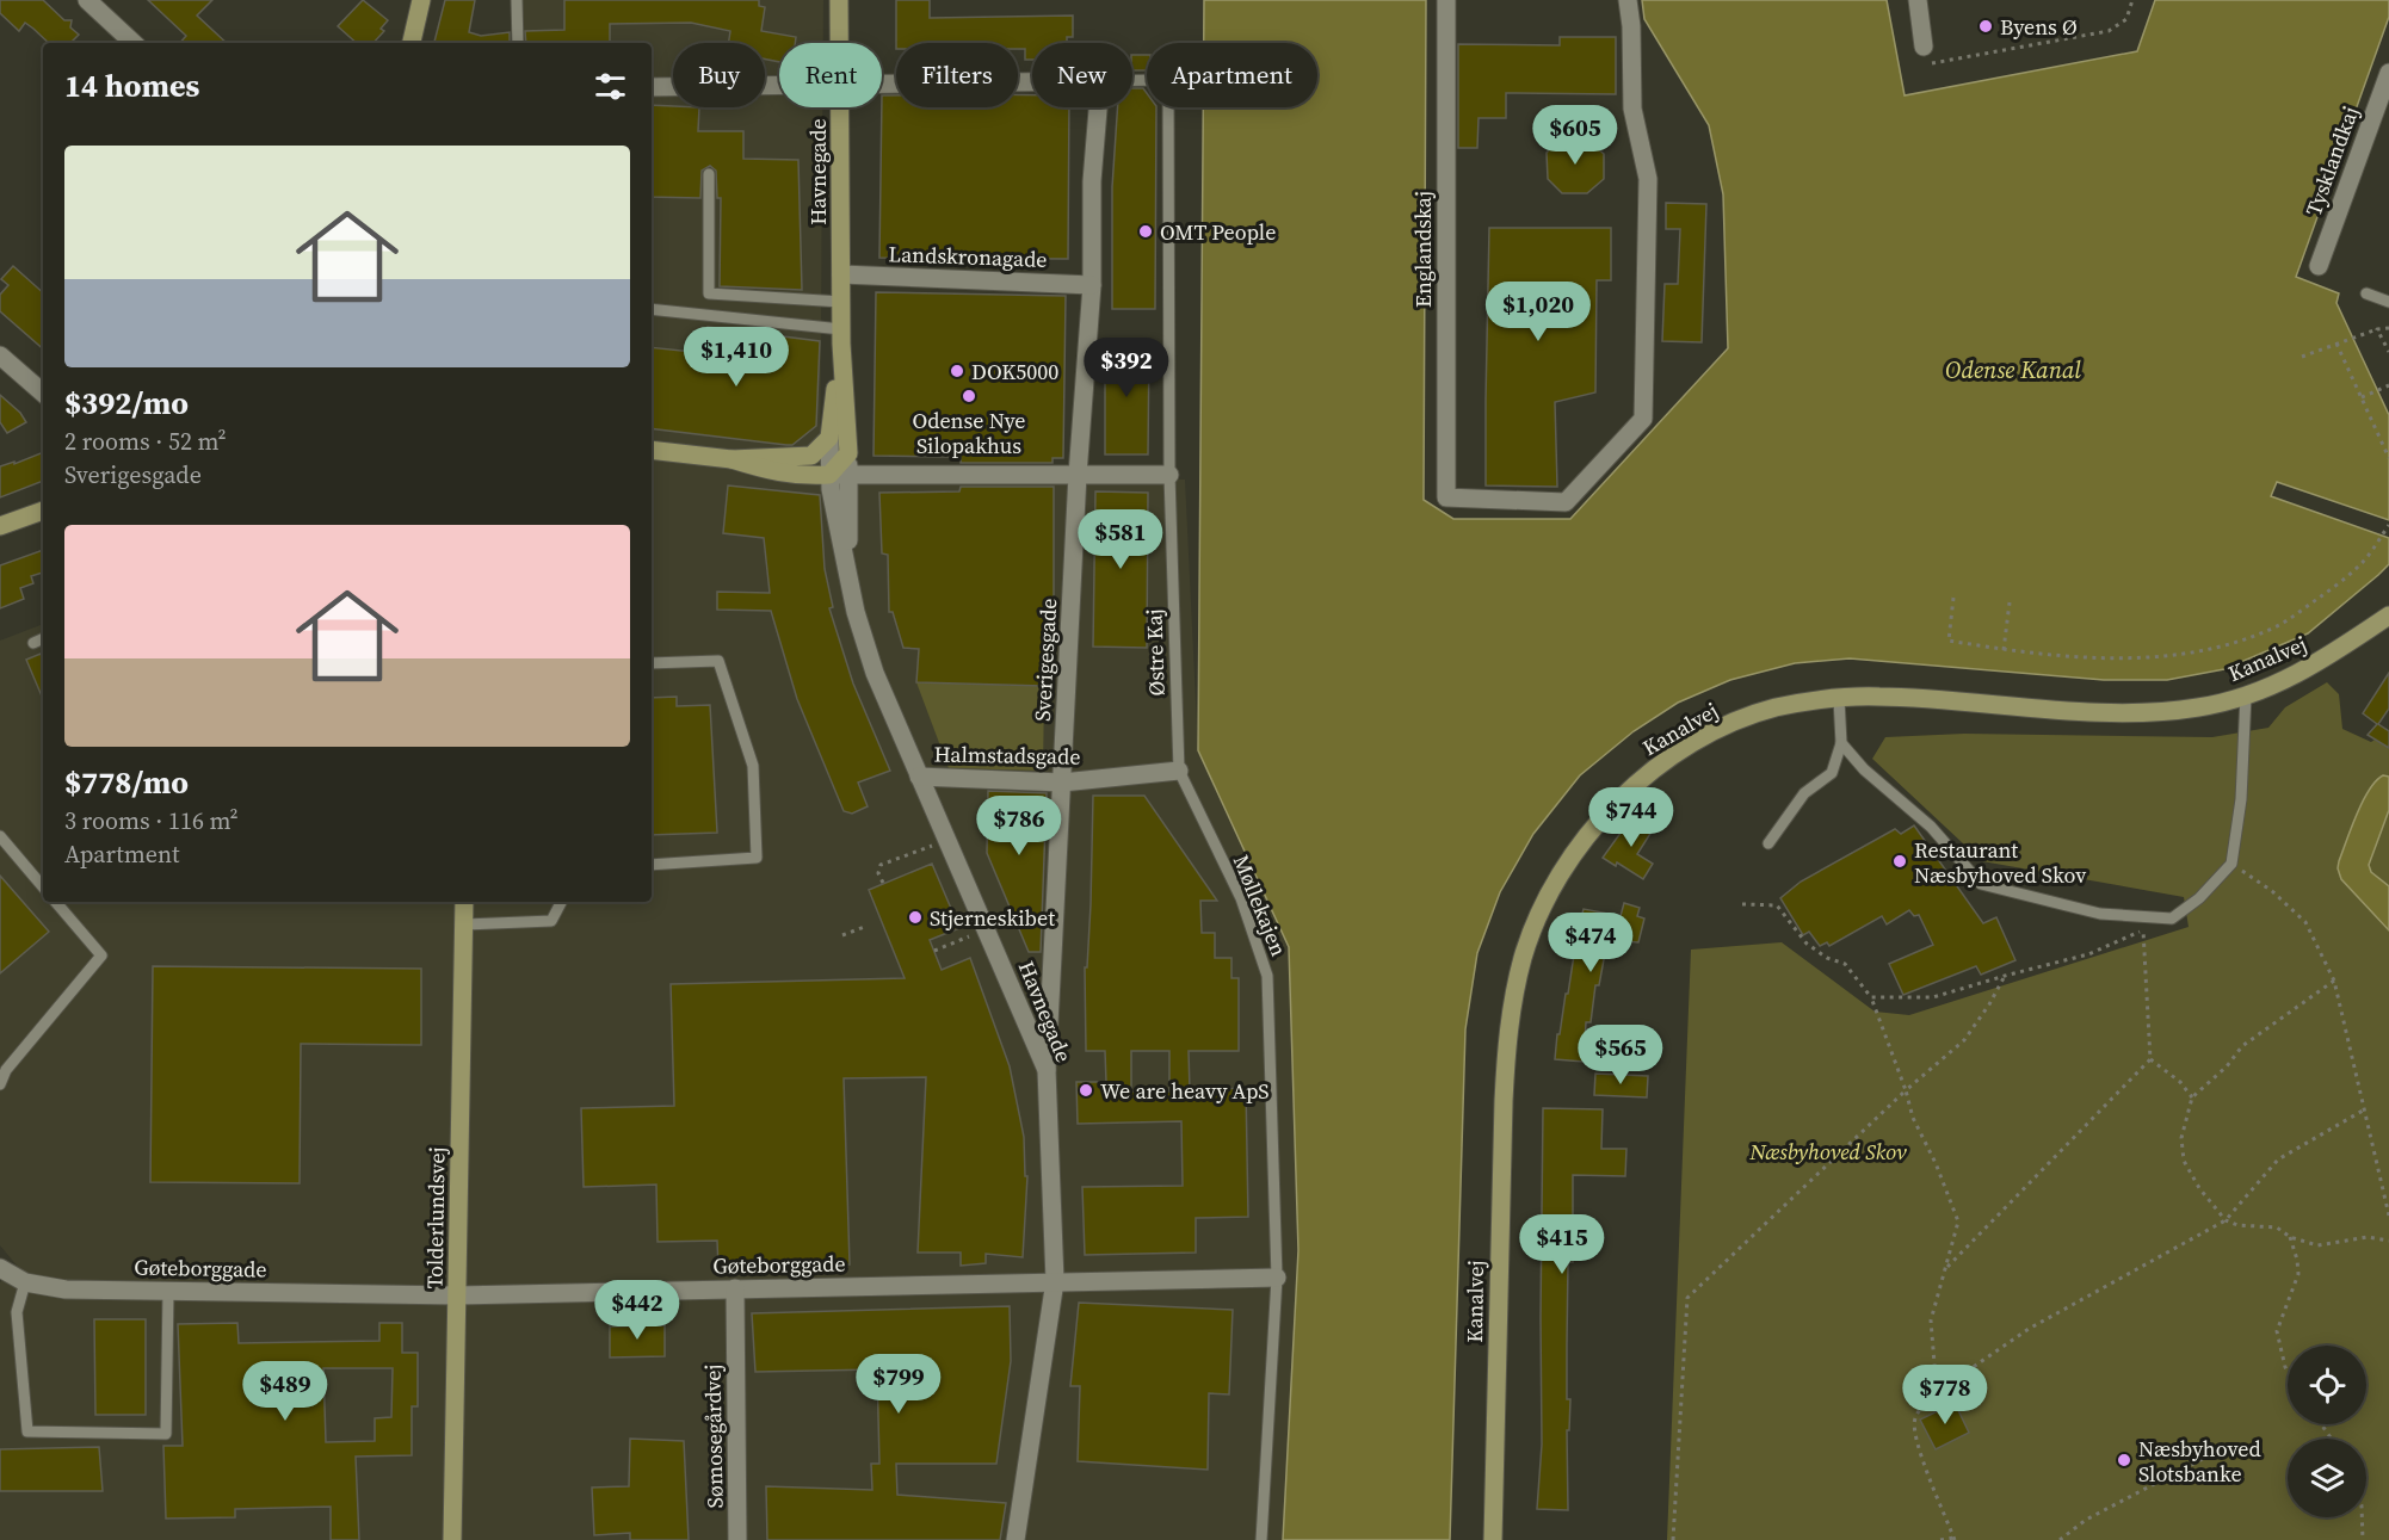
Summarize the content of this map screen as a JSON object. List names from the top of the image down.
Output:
{
  "streets": {
    "street": [
      "Tysklandkaj",
      "Havnegade",
      "Englandskaj",
      "Landskronagade",
      "Kanalvej",
      "Sverigesgade",
      "Halmstadsgade",
      "Tolderlundsvej",
      "Gøteborggade",
      "Sømosegårdvej"
    ],
    "lane": ["Østre Kaj", "Møllekajen"]
  },
  "crossings": [
    ["Havnegade", "Landskronagade"],
    ["Havnegade", "Sverigesgade"],
    ["Havnegade", "Halmstadsgade"],
    ["Havnegade", "Gøteborggade"],
    ["Landskronagade", "Sverigesgade"],
    ["Østre Kaj", "Halmstadsgade"],
    ["Østre Kaj", "Møllekajen"],
    ["Sverigesgade", "Halmstadsgade"],
    ["Halmstadsgade", "Møllekajen"],
    ["Møllekajen", "Gøteborggade"],
    ["Tolderlundsvej", "Gøteborggade"],
    ["Gøteborggade", "Sømosegårdvej"]
  ],
  "water": ["Odense Kanal"],
  "parks": ["Næsbyhoved Skov"],
  "places": [
    "Byens Ø",
    "OMT People",
    "DOK5000",
    "Odense Nye Silopakhus",
    "Restaurant Næsbyhoved Skov",
    "Stjerneskibet",
    "We are heavy ApS",
    "Næsbyhoved Slotsbanke"
  ],
  "page": {
    "chip": [
      "Buy",
      "Rent",
      "Filters",
      "New",
      "Apartment"
    ],
    "heading": "14 homes",
    "price": [
      "$605",
      "$1,020",
      "$1,410",
      "$392",
      "$581",
      "$744",
      "$786",
      "$474",
      "$565",
      "$415",
      "$442",
      "$799",
      "$489",
      "$778"
    ],
    "list": [
      {
        "name": "$392/mo",
        "note": "2 rooms · 52 m² · Sverigesgade"
      },
      {
        "name": "$778/mo",
        "note": "3 rooms · 116 m² · Apartment"
      }
    ]
  }
}
